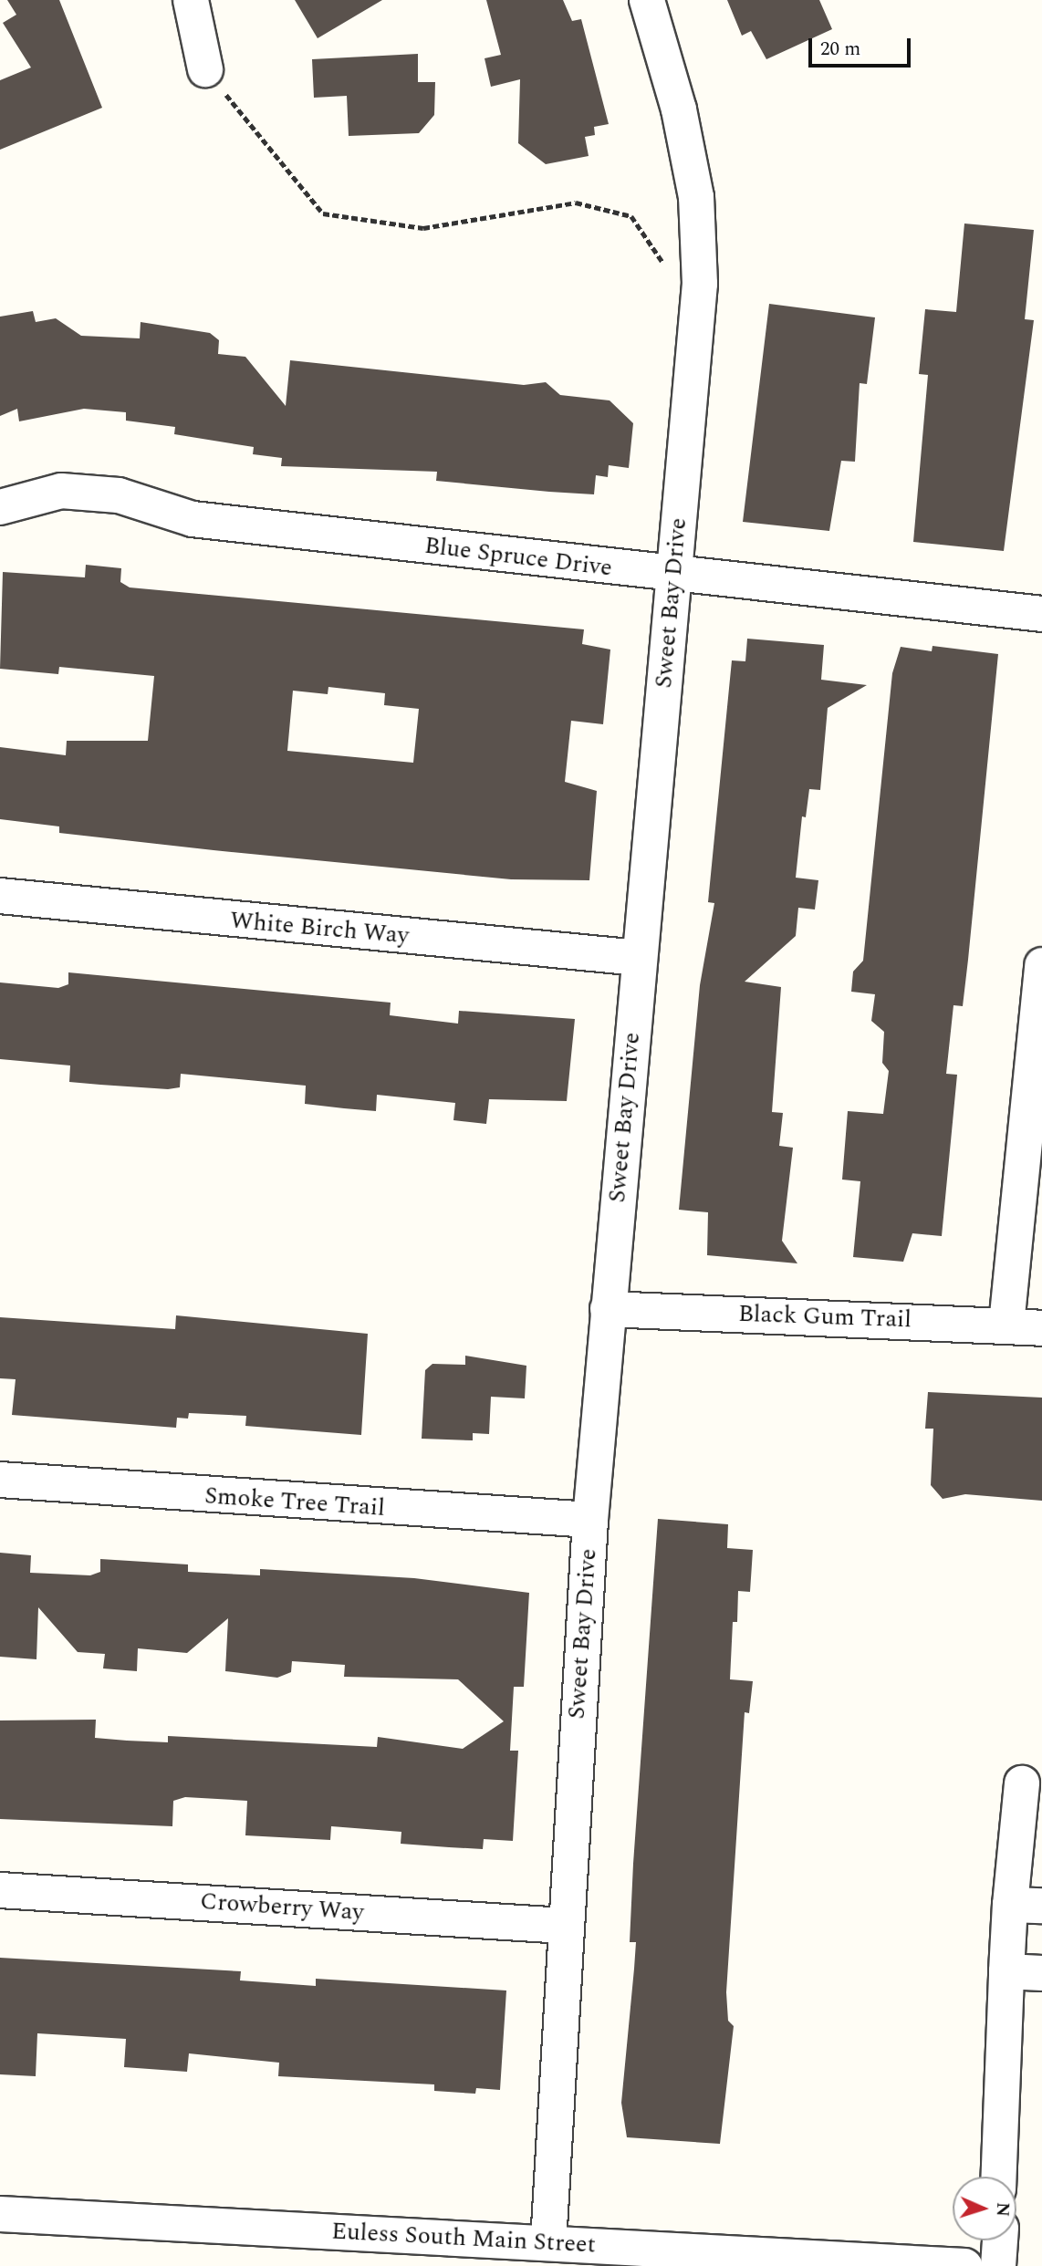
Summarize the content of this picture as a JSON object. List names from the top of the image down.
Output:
{
  "streets": {
    "street": [
      "Blue Spruce Drive",
      "Sweet Bay Drive",
      "White Birch Way",
      "Black Gum Trail",
      "Smoke Tree Trail",
      "Crowberry Way",
      "Euless South Main Street"
    ]
  },
  "crossings": [
    ["Blue Spruce Drive", "Sweet Bay Drive"],
    ["Sweet Bay Drive", "White Birch Way"],
    ["Sweet Bay Drive", "Black Gum Trail"],
    ["Sweet Bay Drive", "Smoke Tree Trail"],
    ["Sweet Bay Drive", "Crowberry Way"],
    ["Sweet Bay Drive", "Euless South Main Street"]
  ],
  "scale_bar": "20 m",
  "north": "right"
}
